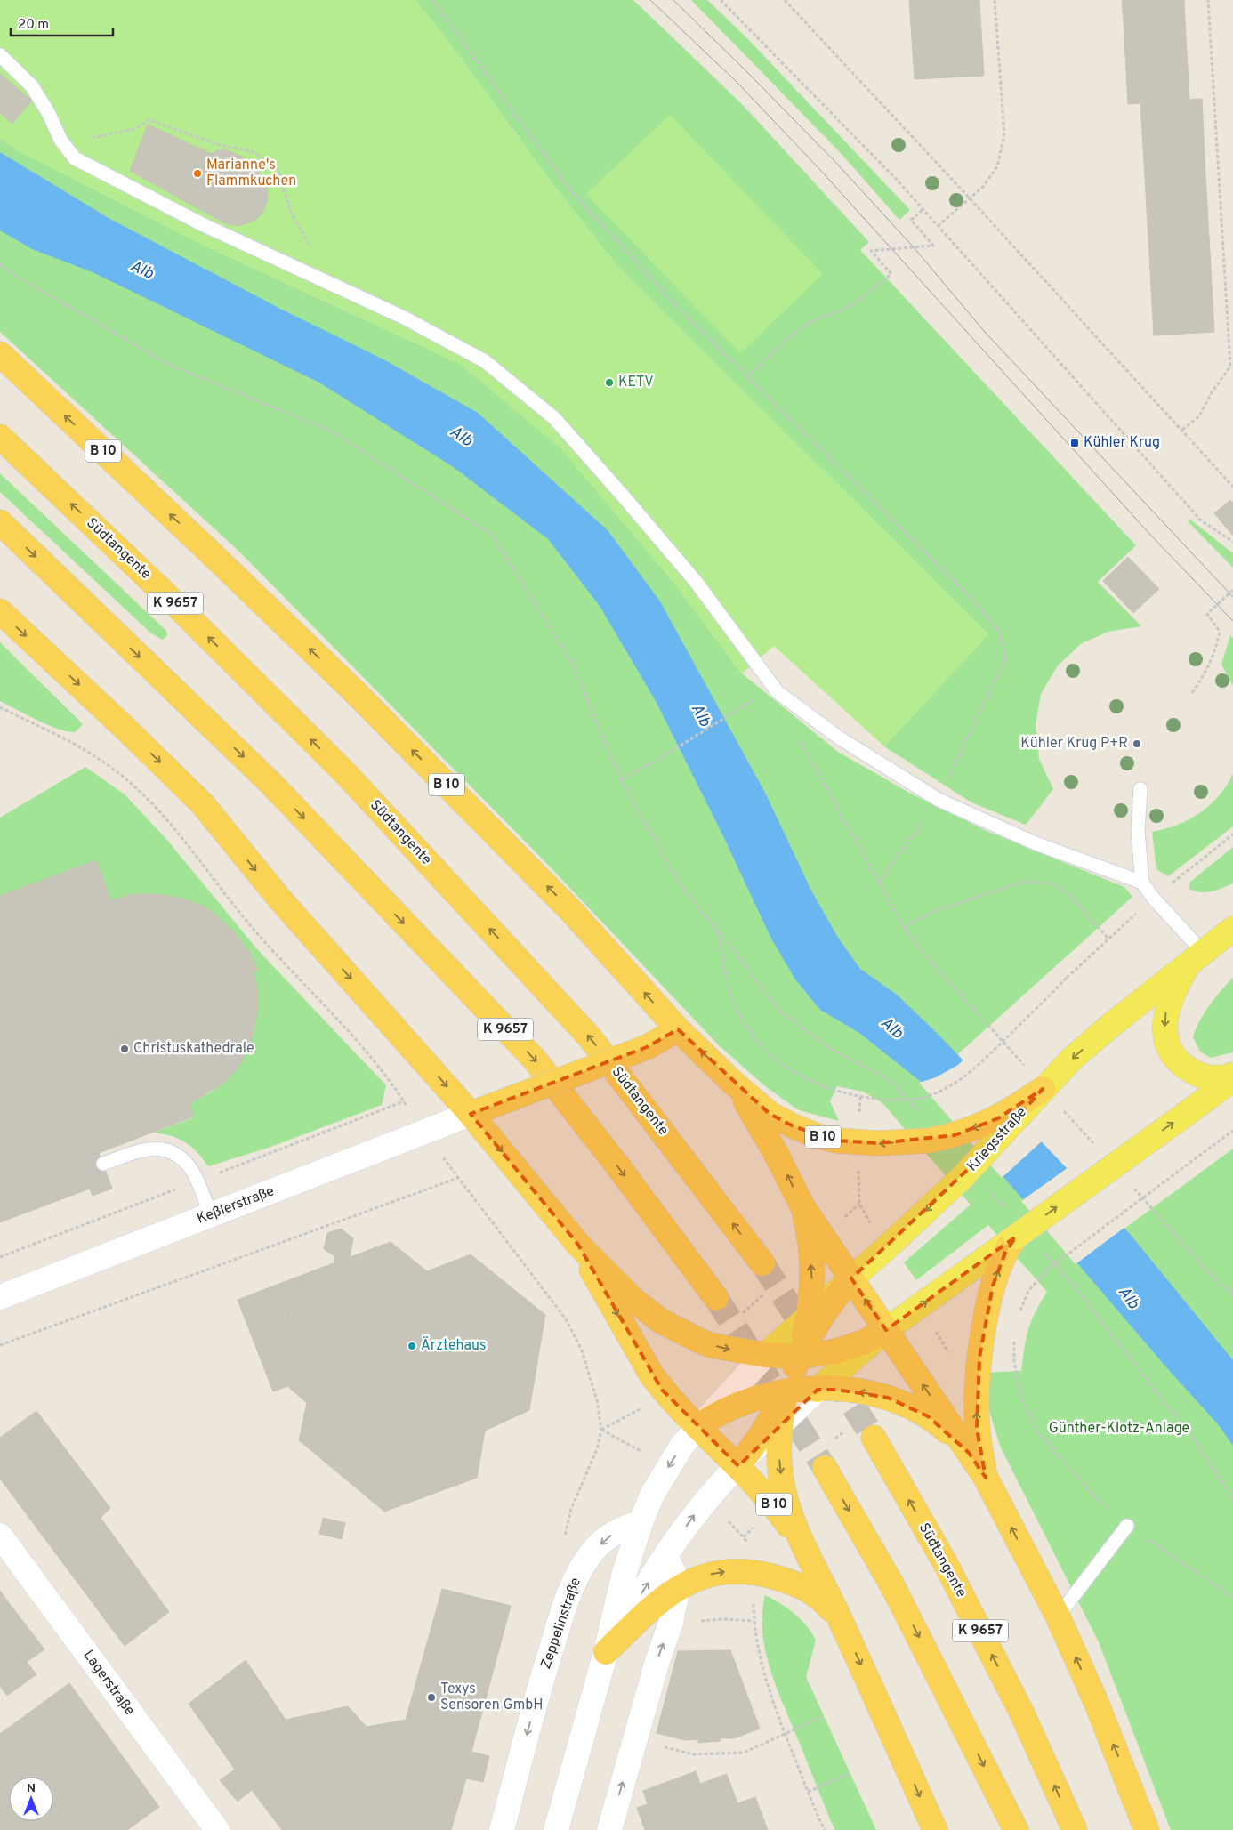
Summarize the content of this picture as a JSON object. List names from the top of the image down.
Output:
{
  "streets": {
    "highway": ["B 10", "Südtangente", "K 9657"],
    "main road": ["Kriegsstraße"],
    "street": ["Keßlerstraße", "Zeppelinstraße", "Lagerstraße"]
  },
  "crossings": [
    ["B 10", "Kriegsstraße"]
  ],
  "water": ["Alb"],
  "parks": ["Günther-Klotz-Anlage"],
  "places": {
    "other": [
      "Marianne's Flammkuchen",
      "KETV",
      "Kühler Krug P+R",
      "Christuskathedrale",
      "Ärztehaus",
      "Texys Sensoren GmbH"
    ],
    "transit": ["Kühler Krug"]
  },
  "scale_bar": "20 m",
  "north": "top"
}
